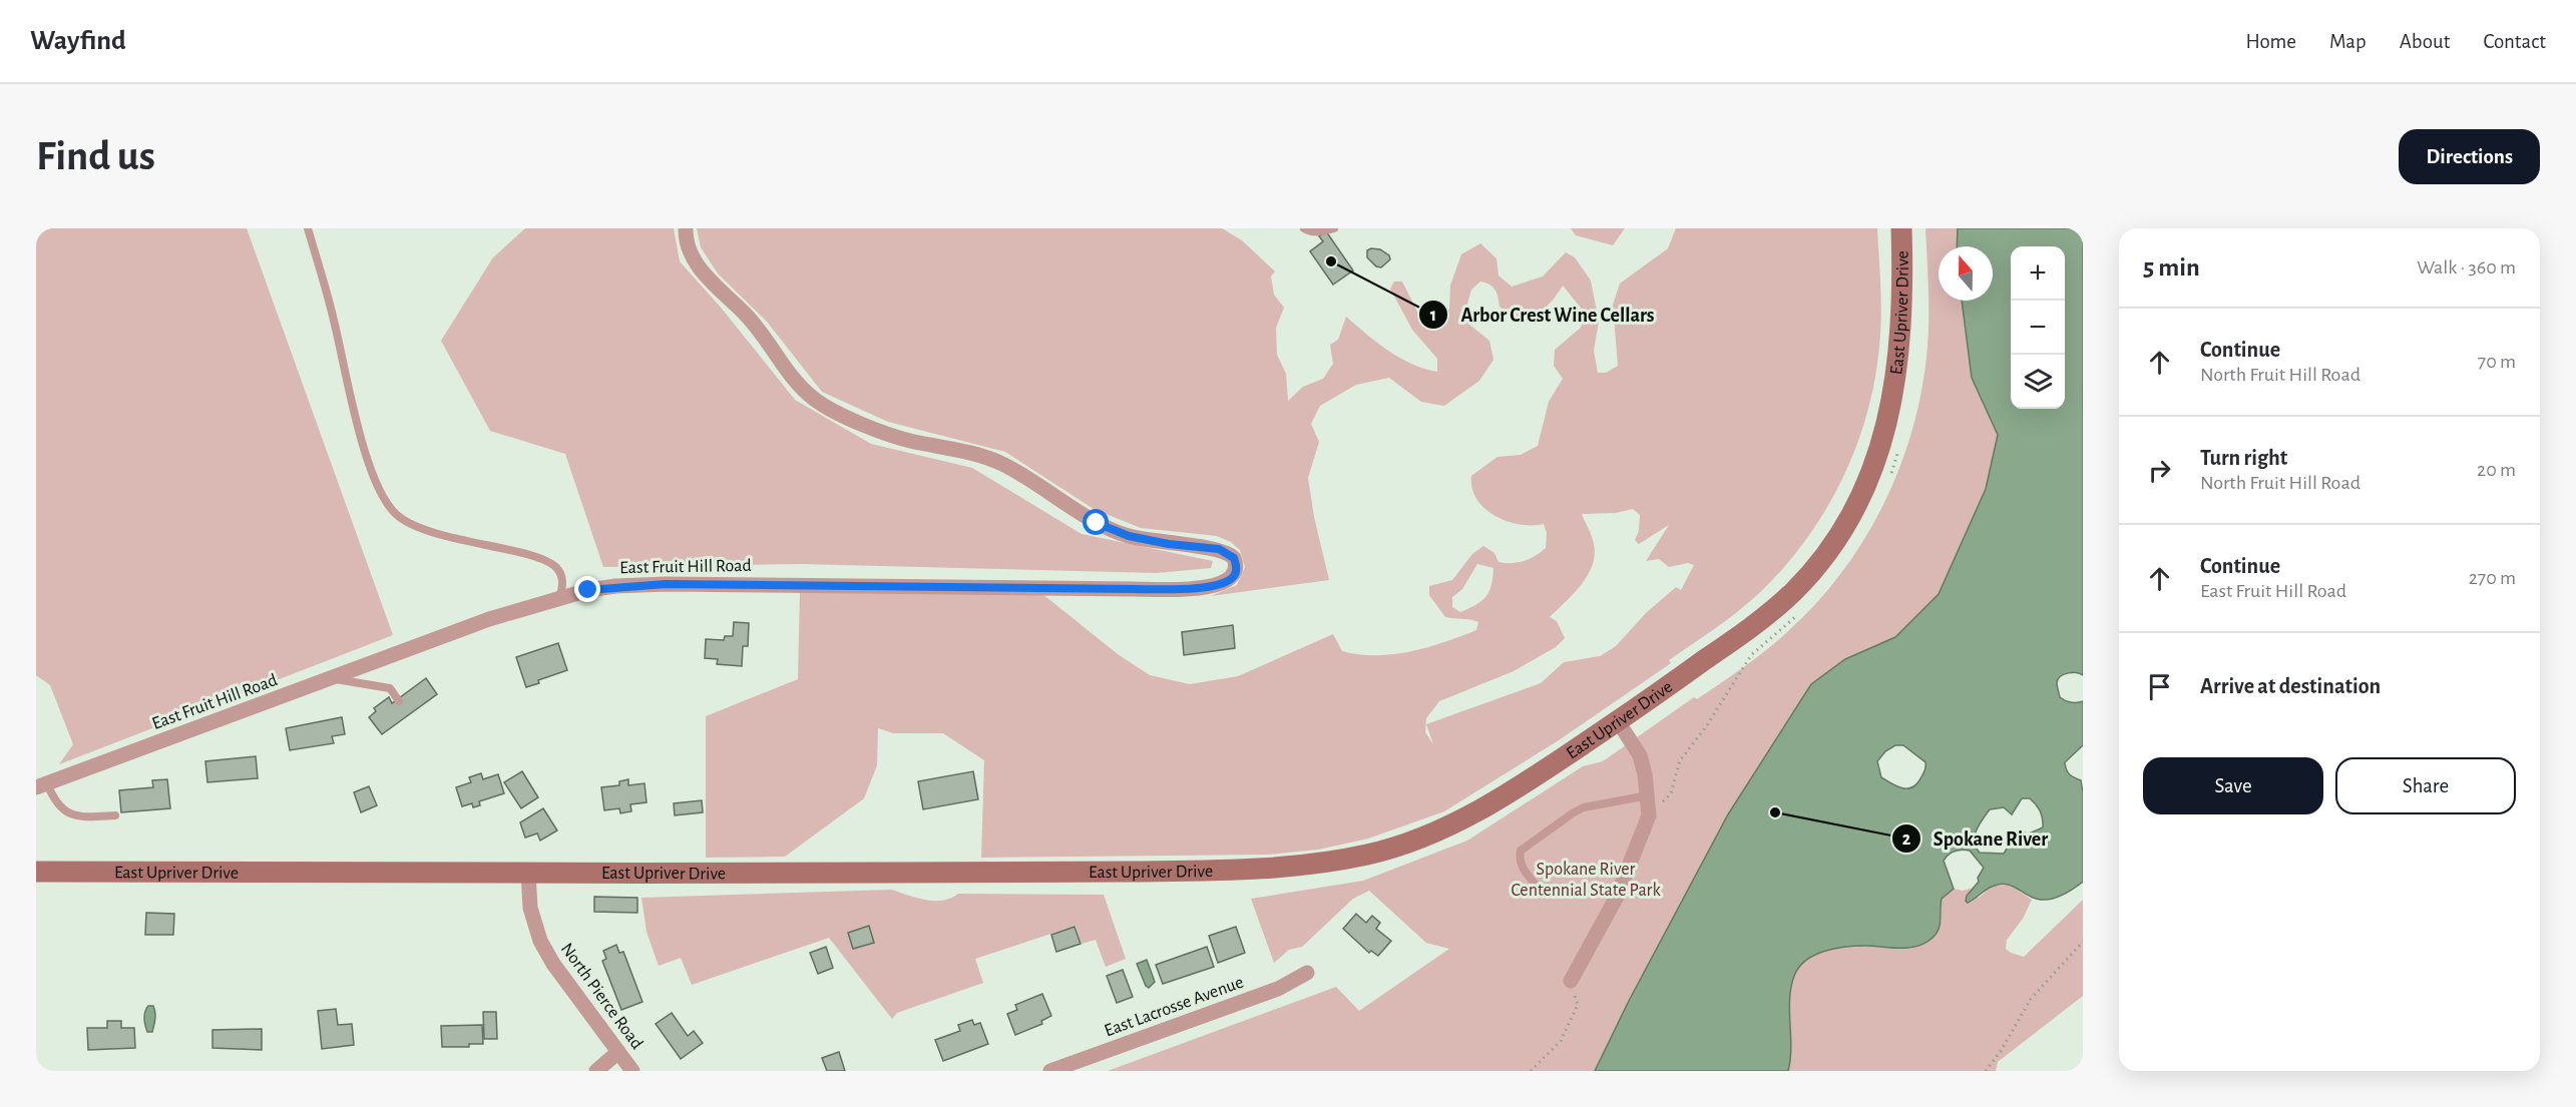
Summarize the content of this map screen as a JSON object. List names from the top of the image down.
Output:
{
  "streets": {
    "street": [
      "East Upriver Drive",
      "East Fruit Hill Road",
      "North Pierce Road",
      "East Lacrosse Avenue"
    ]
  },
  "crossings": [
    ["East Upriver Drive", "North Pierce Road"]
  ],
  "parks": ["Spokane River Centennial State Park"],
  "places": ["Arbor Crest Wine Cellars", "Spokane River"],
  "north": "top",
  "page": {
    "header": "Wayfind",
    "nav": [
      "Home",
      "Map",
      "About",
      "Contact"
    ],
    "buttons": [
      "Directions",
      ["Save", "Share"]
    ],
    "title": "Find us",
    "heading": ["5 min", "Walk · 360 m"],
    "map_buttons": ["+", "−"],
    "list": [
      ["Continue", "North Fruit Hill Road", "70 m"],
      ["Turn right", "North Fruit Hill Road", "20 m"],
      ["Continue", "East Fruit Hill Road", "270 m"],
      "Arrive at destination"
    ]
  }
}
